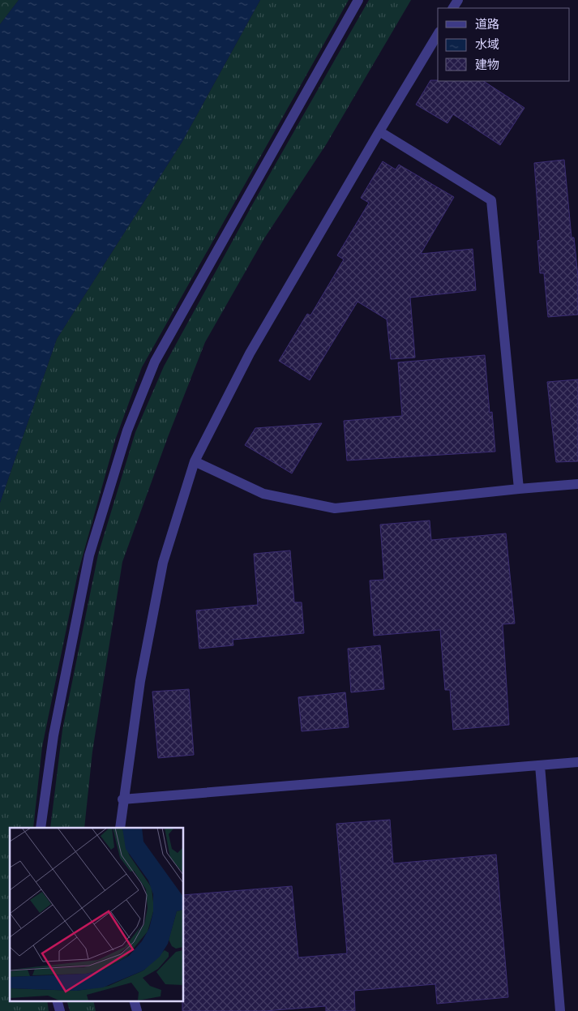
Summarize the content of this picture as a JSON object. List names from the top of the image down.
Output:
{
  "legend": ["道路", "水域", "建物"]
}
